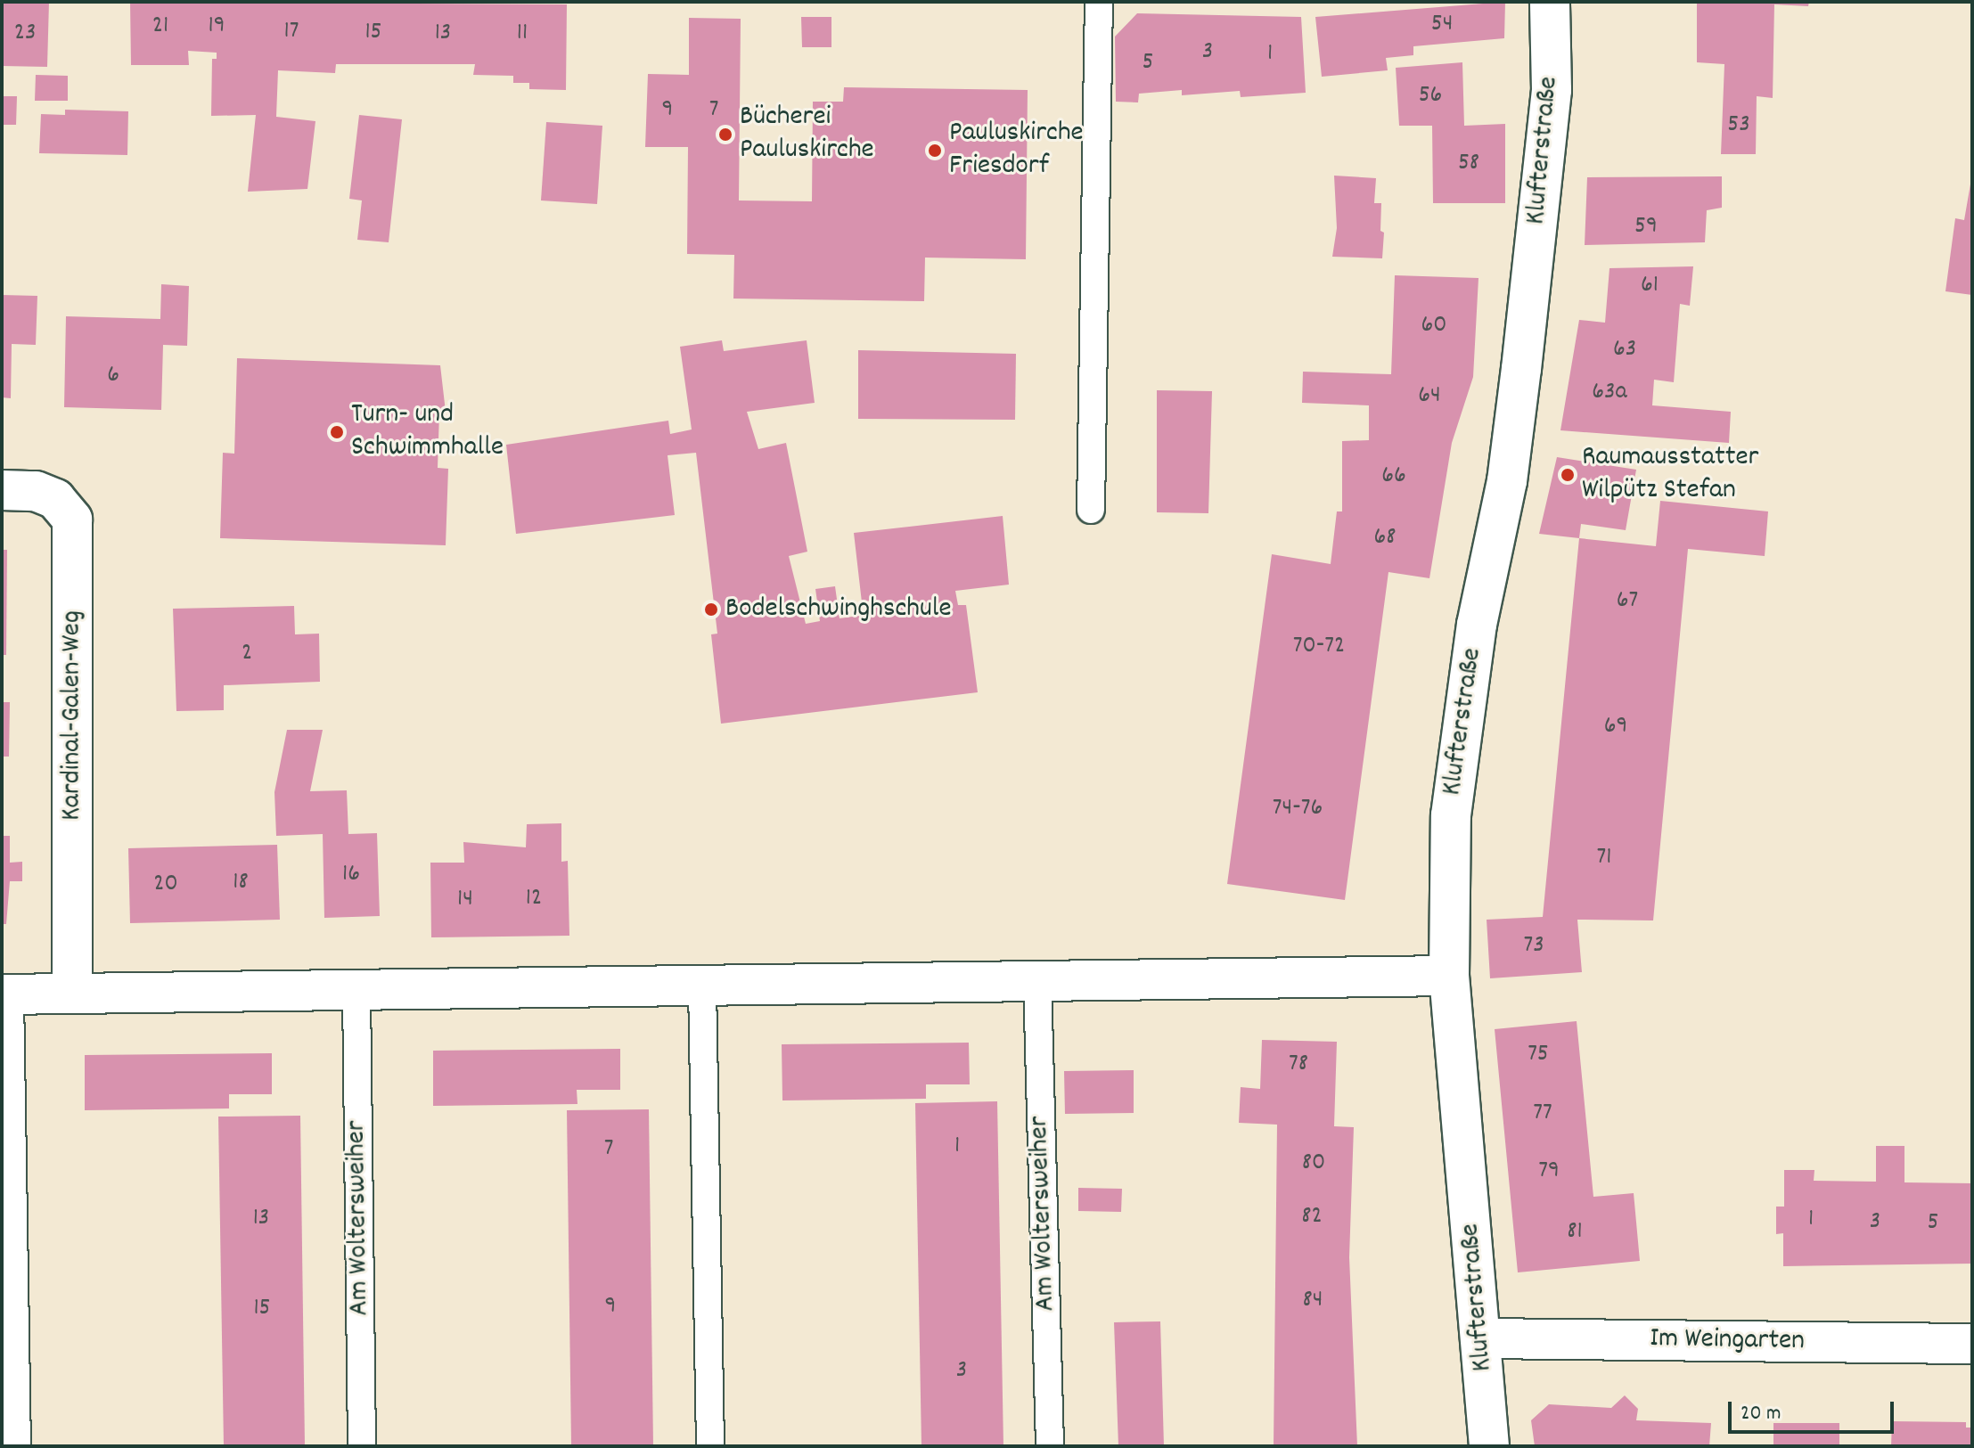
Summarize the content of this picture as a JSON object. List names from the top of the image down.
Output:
{
  "streets": {
    "street": ["Klufterstraße", "Kardinal-Galen-Weg", "Im Weingarten"],
    "lane": ["Am Woltersweiher"]
  },
  "crossings": [
    ["Klufterstraße", "Im Weingarten"]
  ],
  "places": [
    "Bücherei Pauluskirche",
    "Pauluskirche Friesdorf",
    "Turn- und Schwimmhalle",
    "Raumausstatter Wilpütz Stefan",
    "Bodelschwinghschule"
  ],
  "house_numbers": [
    "54",
    "21",
    "19",
    "17",
    "15",
    "23",
    "13",
    "11",
    "3",
    "1",
    "5",
    "56",
    "9",
    "7",
    "53",
    "58",
    "59",
    "61",
    "60",
    "63",
    "6",
    "63a",
    "64",
    "66",
    "68",
    "67",
    "70-72",
    "2",
    "69",
    "74-76",
    "71",
    "16",
    "18",
    "20",
    "12",
    "14",
    "73",
    "75",
    "78",
    "77",
    "1",
    "7",
    "80",
    "79",
    "82",
    "13",
    "1",
    "3",
    "5",
    "81",
    "84",
    "9",
    "15",
    "3"
  ],
  "scale_bar": "20 m"
}
